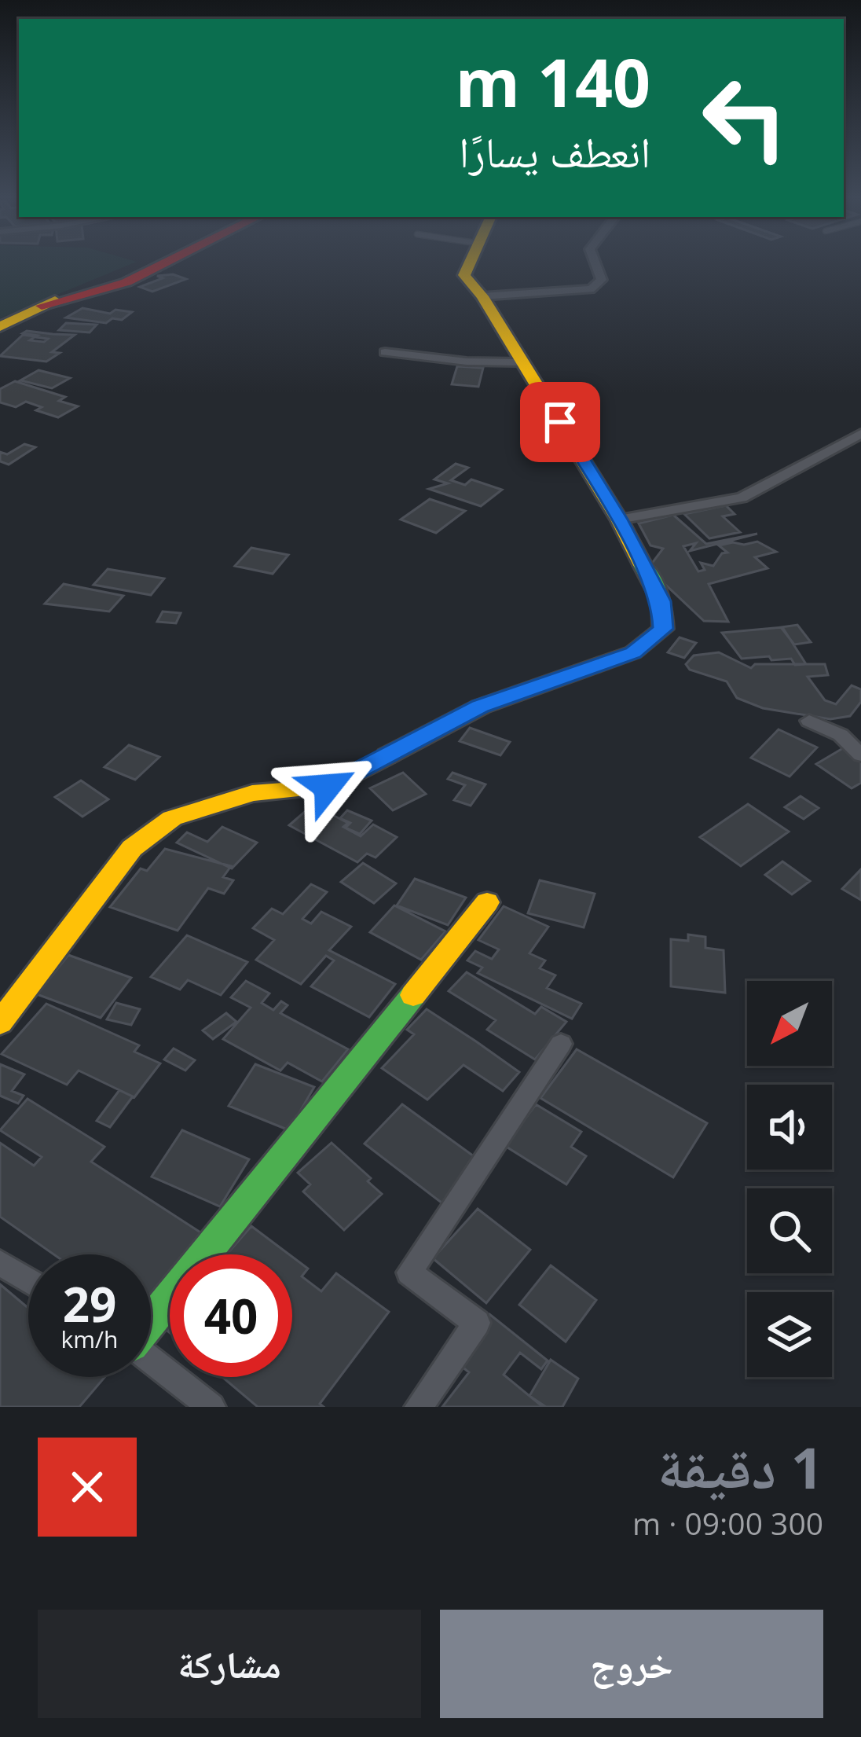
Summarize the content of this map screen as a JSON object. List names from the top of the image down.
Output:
{
  "north": "bottom left",
  "page": {
    "turn": ["140 m", "انعطف يسارًا"],
    "speed": "29 km/h",
    "limit": "40",
    "heading": ["1 دقيقة", "300 m · 09:00"],
    "buttons": ["خروج", "مشاركة"]
  }
}
